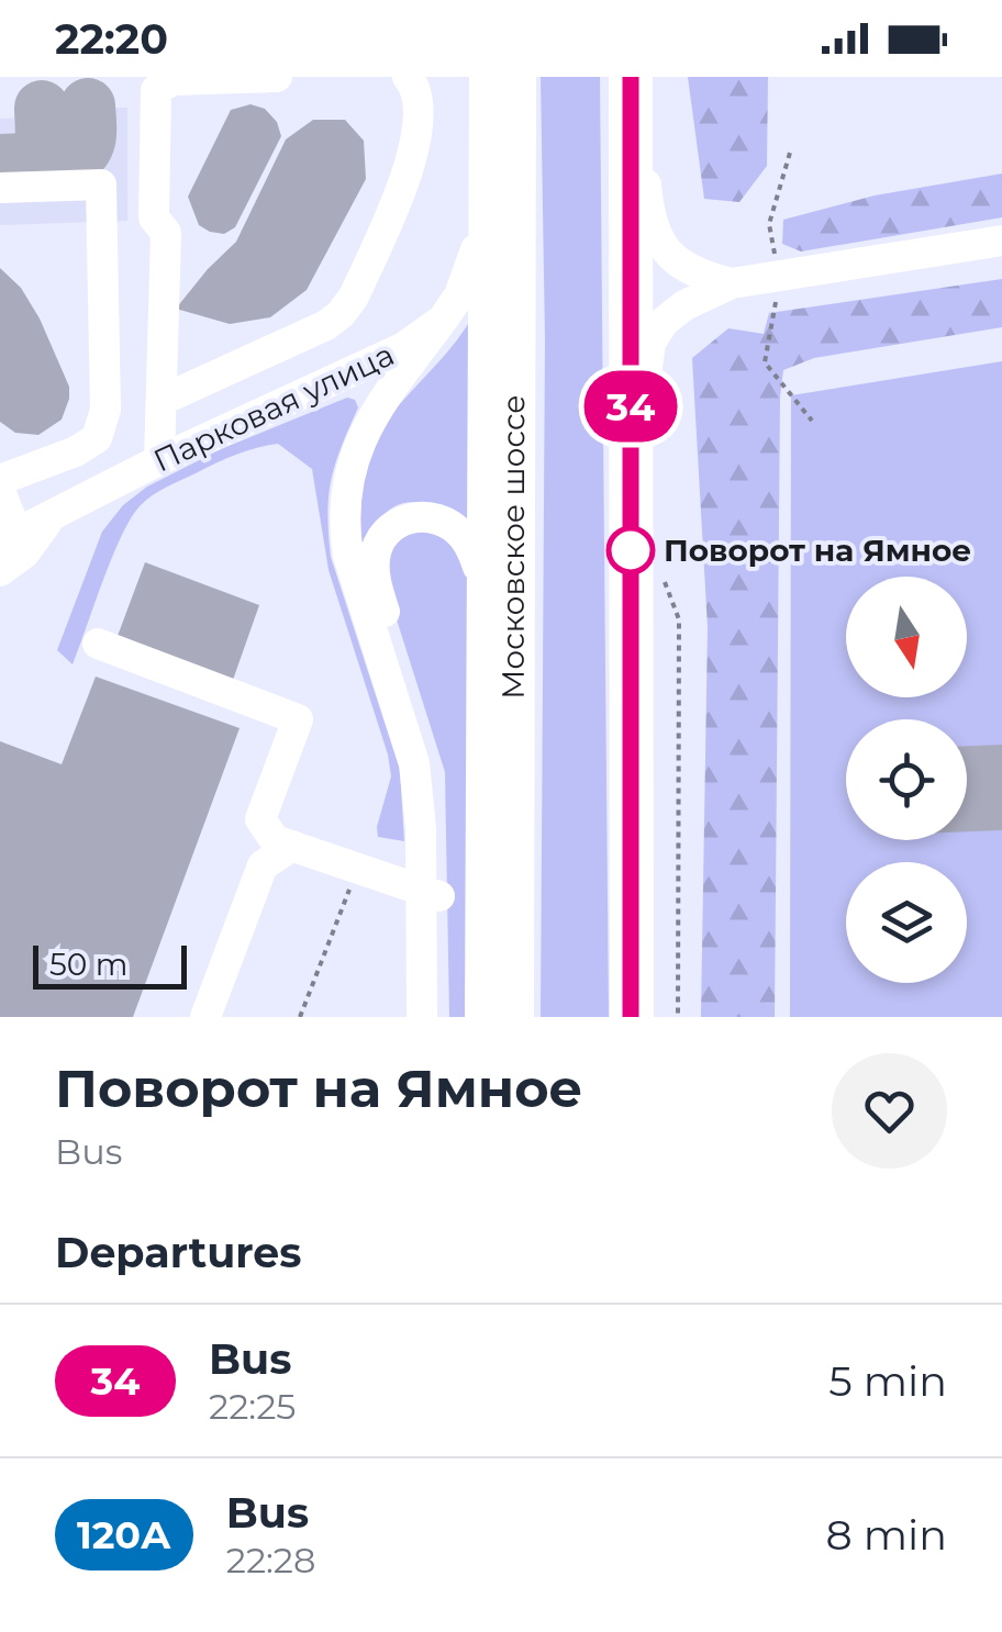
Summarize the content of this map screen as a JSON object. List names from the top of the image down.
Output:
{
  "streets": {
    "highway": ["Московское шоссе"],
    "street": ["Парковая улица"]
  },
  "places": ["Поворот на Ямное"],
  "lines": ["bus line 34"],
  "scale_bar": "50 m",
  "north": "bottom",
  "page": {
    "status": "22:20",
    "on_map": "34",
    "scale": "50 m",
    "heading": [
      ["Поворот на Ямное", "Bus"],
      "Departures"
    ],
    "list": [
      {
        "mark": "34",
        "name": "Bus",
        "note": "22:25",
        "value": "5 min"
      },
      {
        "mark": "120А",
        "name": "Bus",
        "note": "22:28",
        "value": "8 min"
      }
    ]
  }
}
